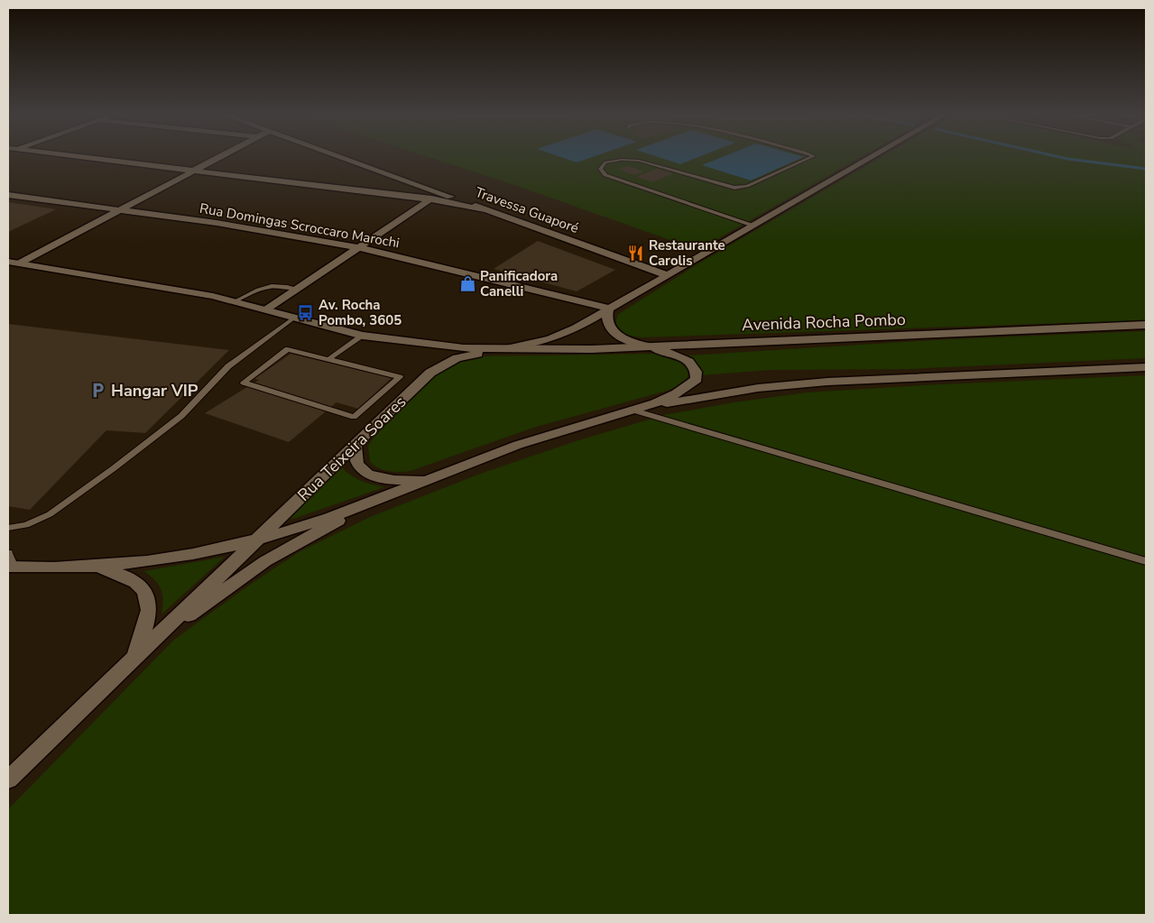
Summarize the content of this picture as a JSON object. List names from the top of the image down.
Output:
{
  "streets": {
    "street": [
      "Travessa Guaporé",
      "Rua Domingas Scroccaro Marochi",
      "Avenida Rocha Pombo",
      "Rua Teixeira Soares"
    ]
  },
  "crossings": [
    ["Travessa Guaporé", "Rua Teixeira Soares"],
    ["Rua Domingas Scroccaro Marochi", "Rua Teixeira Soares"],
    ["Avenida Rocha Pombo", "Rua Teixeira Soares"]
  ],
  "places": {
    "restaurant": ["Restaurante Carolis"],
    "shop": ["Panificadora Canelli"],
    "bus stop": ["Av. Rocha Pombo, 3605"],
    "parking": ["Hangar VIP"]
  }
}
